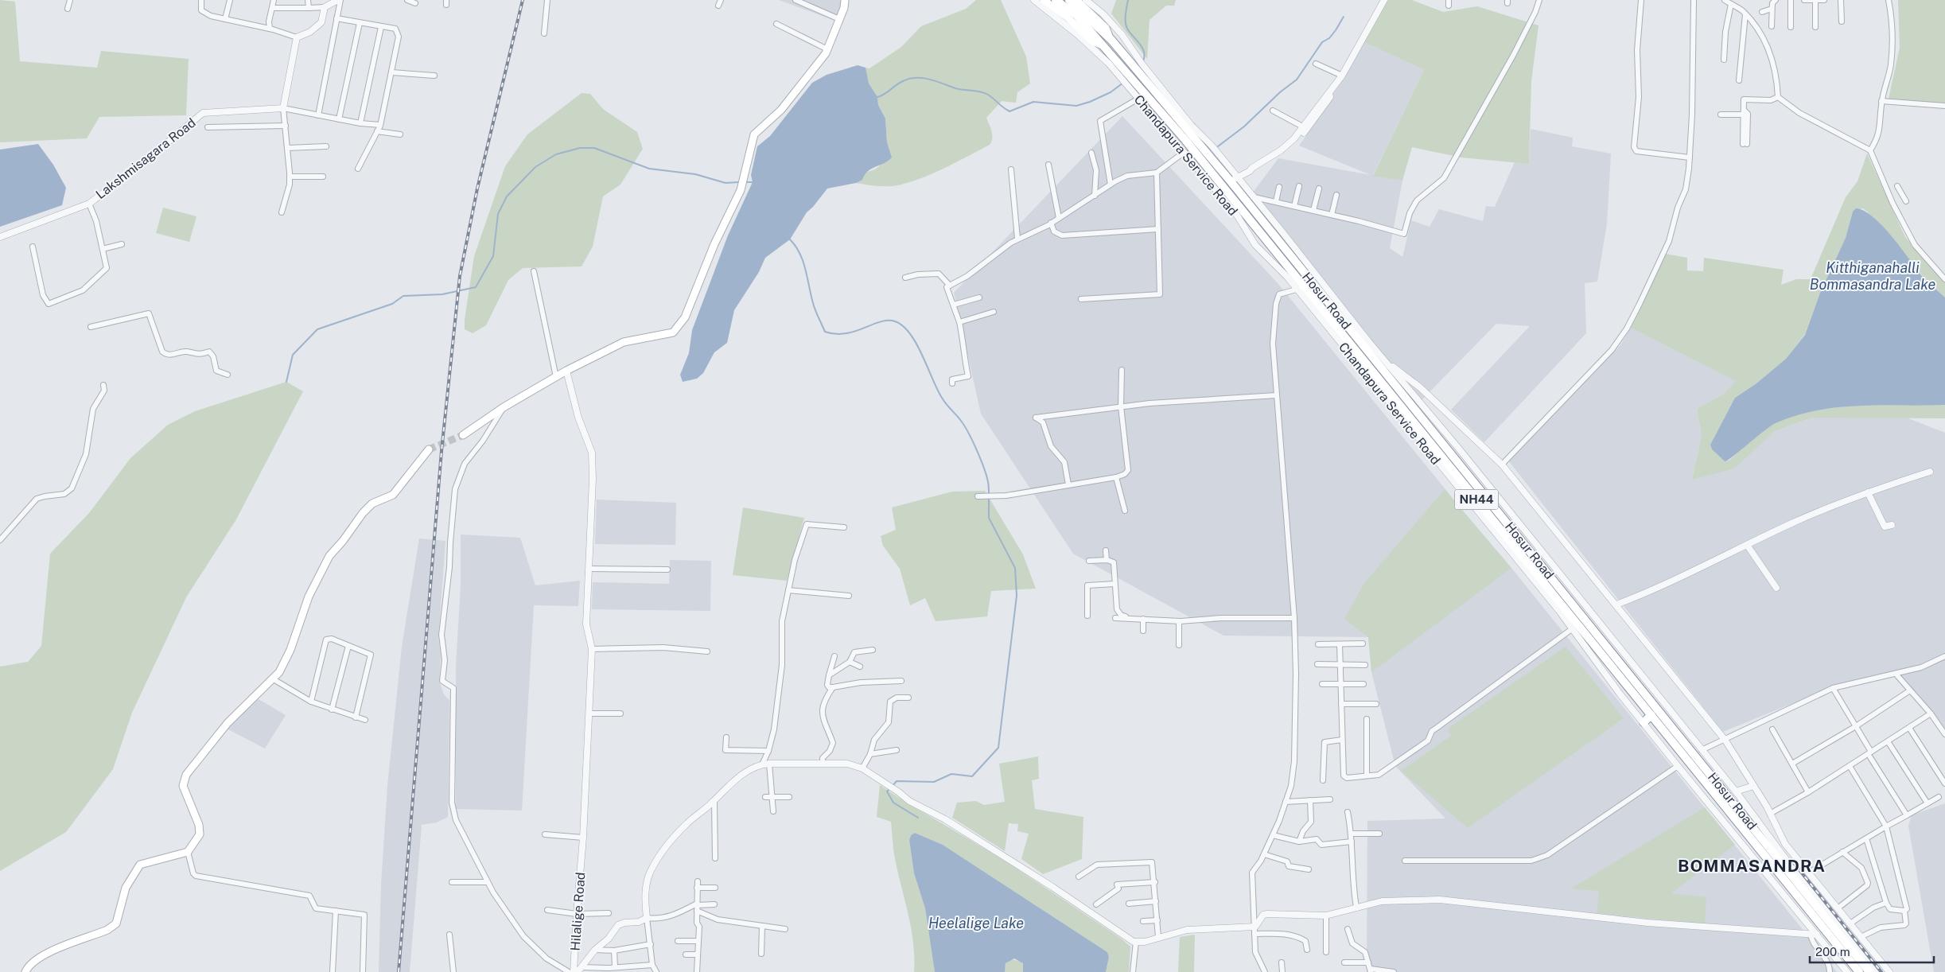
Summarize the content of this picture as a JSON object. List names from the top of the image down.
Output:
{
  "streets": {
    "highway": ["Hosur Road", "NH44"],
    "street": ["Chandapura Service Road", "Lakshmisagara Road", "Hilalige Road"]
  },
  "crossings": [
    ["Chandapura Service Road", "Hosur Road"],
    ["Hosur Road", "NH44"]
  ],
  "districts": ["BOMMASANDRA"],
  "water": ["Kitthiganahalli Bommasandra Lake", "Heelalige Lake"],
  "scale_bar": "200 m"
}
